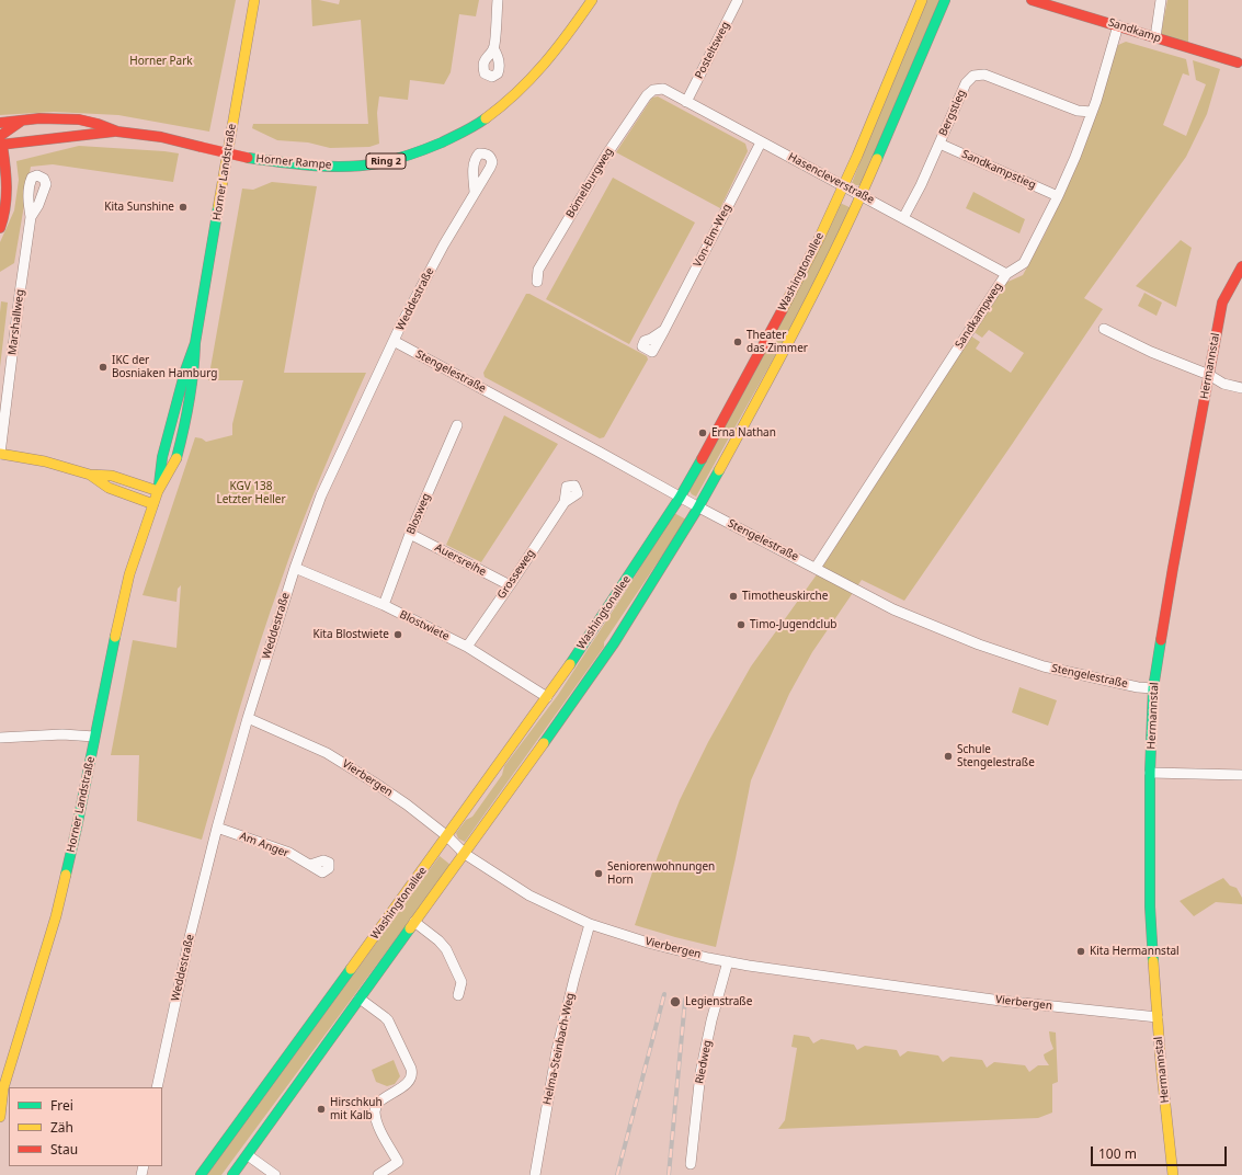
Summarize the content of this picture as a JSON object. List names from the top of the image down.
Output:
{
  "streets": {
    "main road": [
      "Sandkamp",
      "Ring 2",
      "Horner Rampe",
      "Horner Landstraße",
      "Washingtonallee",
      "Hermannstal"
    ],
    "street": [
      "Posteltsweg",
      "Bergstieg",
      "Sandkampstieg",
      "Hasencleverstraße",
      "Bömelburgweg",
      "Von-Elm-Weg",
      "Weddestraße",
      "Sandkampweg",
      "Marshallweg",
      "Stengelestraße",
      "Blosweg",
      "Auersreihe",
      "Grosseweg",
      "Blostwiete",
      "Vierbergen",
      "Am Anger",
      "Helma-Steinbach-Weg",
      "Riedweg"
    ]
  },
  "crossings": [
    ["Sandkamp", "Sandkampweg"],
    ["Posteltsweg", "Hasencleverstraße"],
    ["Bergstieg", "Sandkampstieg"],
    ["Bergstieg", "Hasencleverstraße"],
    ["Bergstieg", "Sandkampweg"],
    ["Sandkampstieg", "Sandkampweg"],
    ["Hasencleverstraße", "Bömelburgweg"],
    ["Hasencleverstraße", "Von-Elm-Weg"],
    ["Hasencleverstraße", "Washingtonallee"],
    ["Hasencleverstraße", "Sandkampweg"],
    ["Washingtonallee", "Stengelestraße"],
    ["Washingtonallee", "Blostwiete"],
    ["Washingtonallee", "Vierbergen"],
    ["Weddestraße", "Stengelestraße"],
    ["Weddestraße", "Blostwiete"],
    ["Weddestraße", "Vierbergen"],
    ["Weddestraße", "Am Anger"],
    ["Sandkampweg", "Stengelestraße"],
    ["Hermannstal", "Stengelestraße"],
    ["Hermannstal", "Vierbergen"],
    ["Blosweg", "Auersreihe"],
    ["Blosweg", "Blostwiete"],
    ["Auersreihe", "Grosseweg"],
    ["Grosseweg", "Blostwiete"],
    ["Vierbergen", "Helma-Steinbach-Weg"],
    ["Vierbergen", "Riedweg"]
  ],
  "parks": ["Horner Park", "KGV 138 Letzter Heller"],
  "places": [
    "Kita Sunshine",
    "Theater das Zimmer",
    "IKC der Bosniaken Hamburg",
    "Erna Nathan",
    "Timotheuskirche",
    "Timo-Jugendclub",
    "Kita Blostwiete",
    "Schule Stengelestraße",
    "Seniorenwohnungen Horn",
    "Kita Hermannstal",
    "Legienstraße",
    "Hirschkuh mit Kalb"
  ],
  "legend": ["Frei", "Zäh", "Stau"],
  "scale_bar": "100 m"
}
